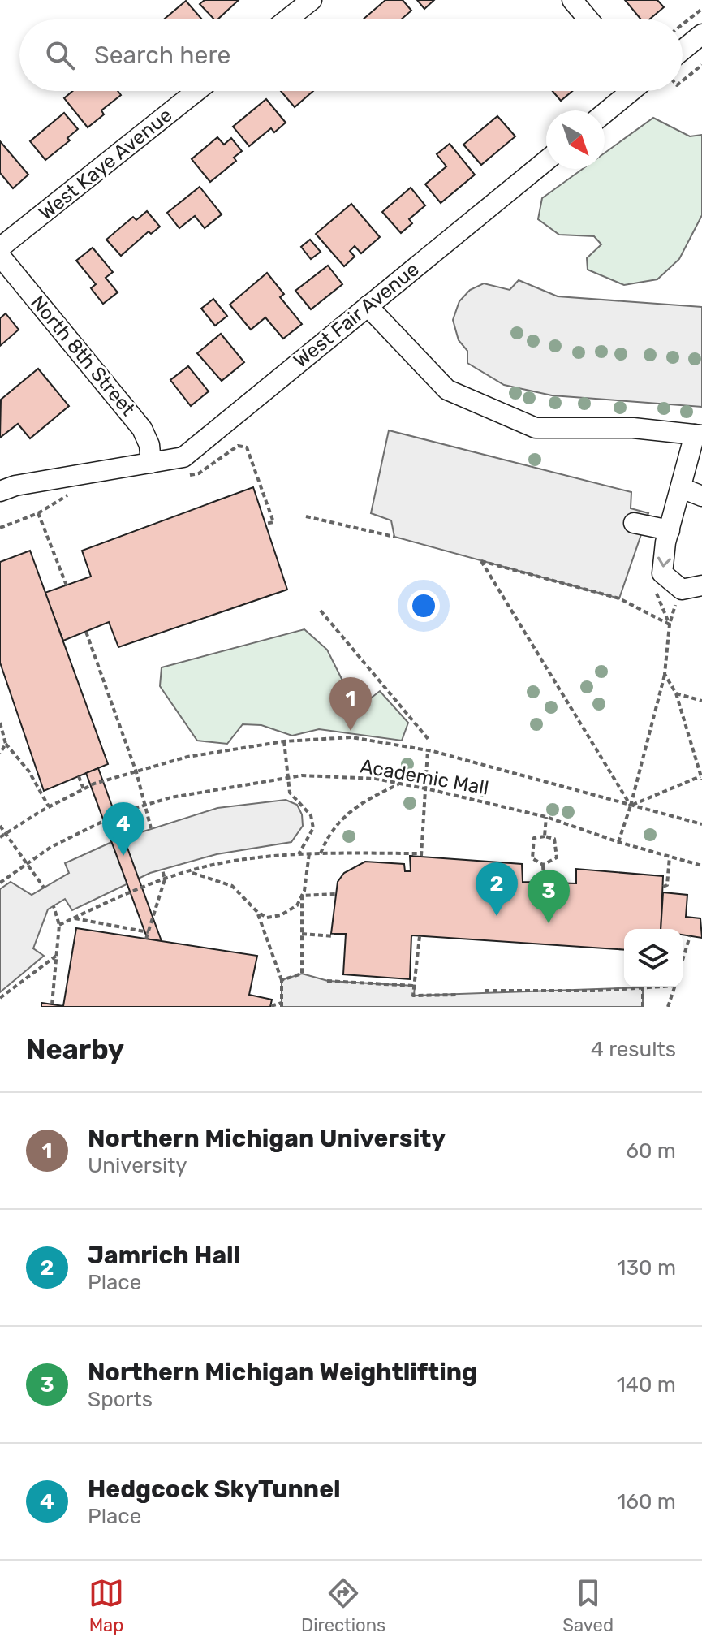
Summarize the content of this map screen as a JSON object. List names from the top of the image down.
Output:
{
  "streets": {
    "street": ["West Kaye Avenue", "West Fair Avenue", "North 8th Street"],
    "path": ["Academic Mall"]
  },
  "crossings": [
    ["West Fair Avenue", "North 8th Street"]
  ],
  "north": "bottom right",
  "page": {
    "search": "Search here",
    "pins": [
      "1",
      "4",
      "2",
      "3"
    ],
    "heading": ["Nearby", "4 results"],
    "list": [
      {
        "mark": "1",
        "name": "Northern Michigan University",
        "note": "University",
        "value": "60 m"
      },
      {
        "mark": "2",
        "name": "Jamrich Hall",
        "note": "Place",
        "value": "130 m"
      },
      {
        "mark": "3",
        "name": "Northern Michigan Weightlifting",
        "note": "Sports",
        "value": "140 m"
      },
      {
        "mark": "4",
        "name": "Hedgcock SkyTunnel",
        "note": "Place",
        "value": "160 m"
      }
    ],
    "nav": ["Map", "Directions", "Saved"]
  }
}
